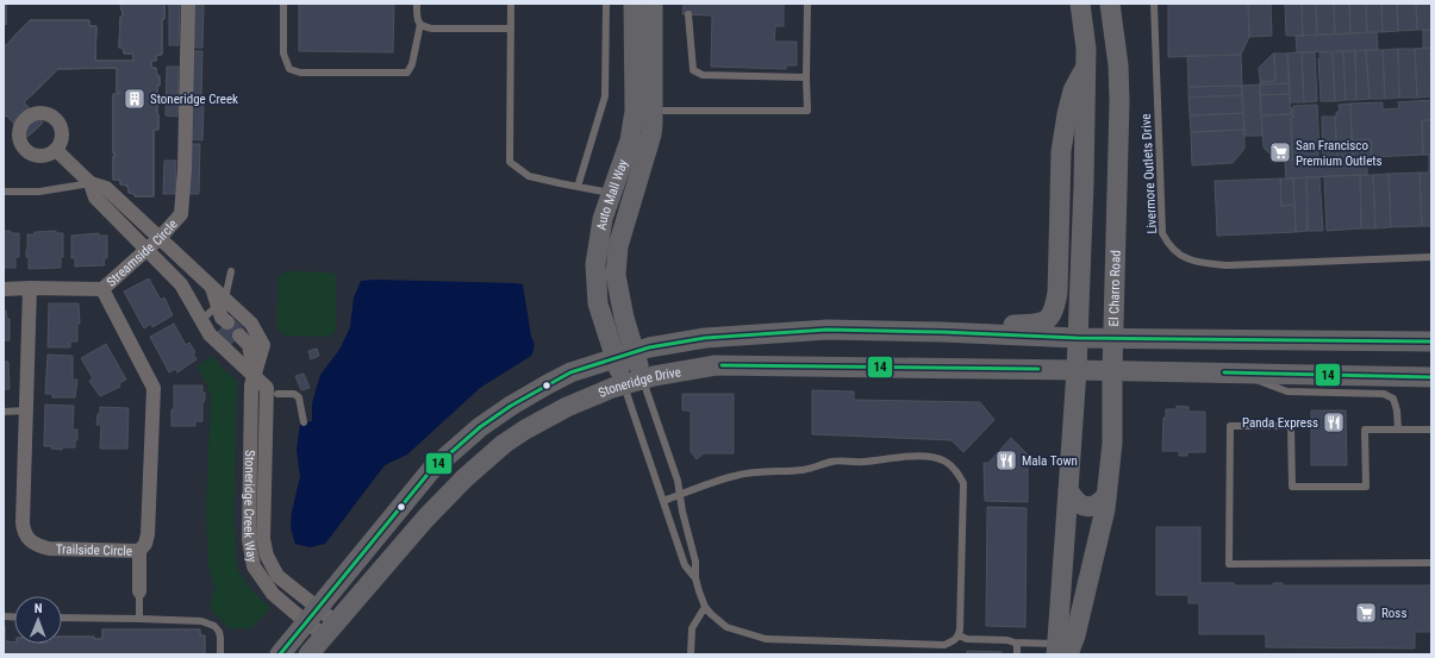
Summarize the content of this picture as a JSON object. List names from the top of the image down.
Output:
{
  "streets": {
    "main road": ["Auto Mall Way", "El Charro Road", "Stoneridge Drive"],
    "street": ["Streamside Circle", "Stoneridge Creek Way", "Trailside Circle"],
    "lane": ["Livermore Outlets Drive"]
  },
  "crossings": [
    ["Auto Mall Way", "Stoneridge Drive"],
    ["Streamside Circle", "Stoneridge Creek Way"],
    ["Streamside Circle", "Trailside Circle"],
    ["El Charro Road", "Stoneridge Drive"],
    ["Stoneridge Drive", "Stoneridge Creek Way"]
  ],
  "places": {
    "building": ["Stoneridge Creek"],
    "supermarket": ["San Francisco Premium Outlets", "Ross"],
    "restaurant": ["Panda Express", "Mala Town"]
  },
  "lines": ["transit line 14"],
  "north": "top"
}
